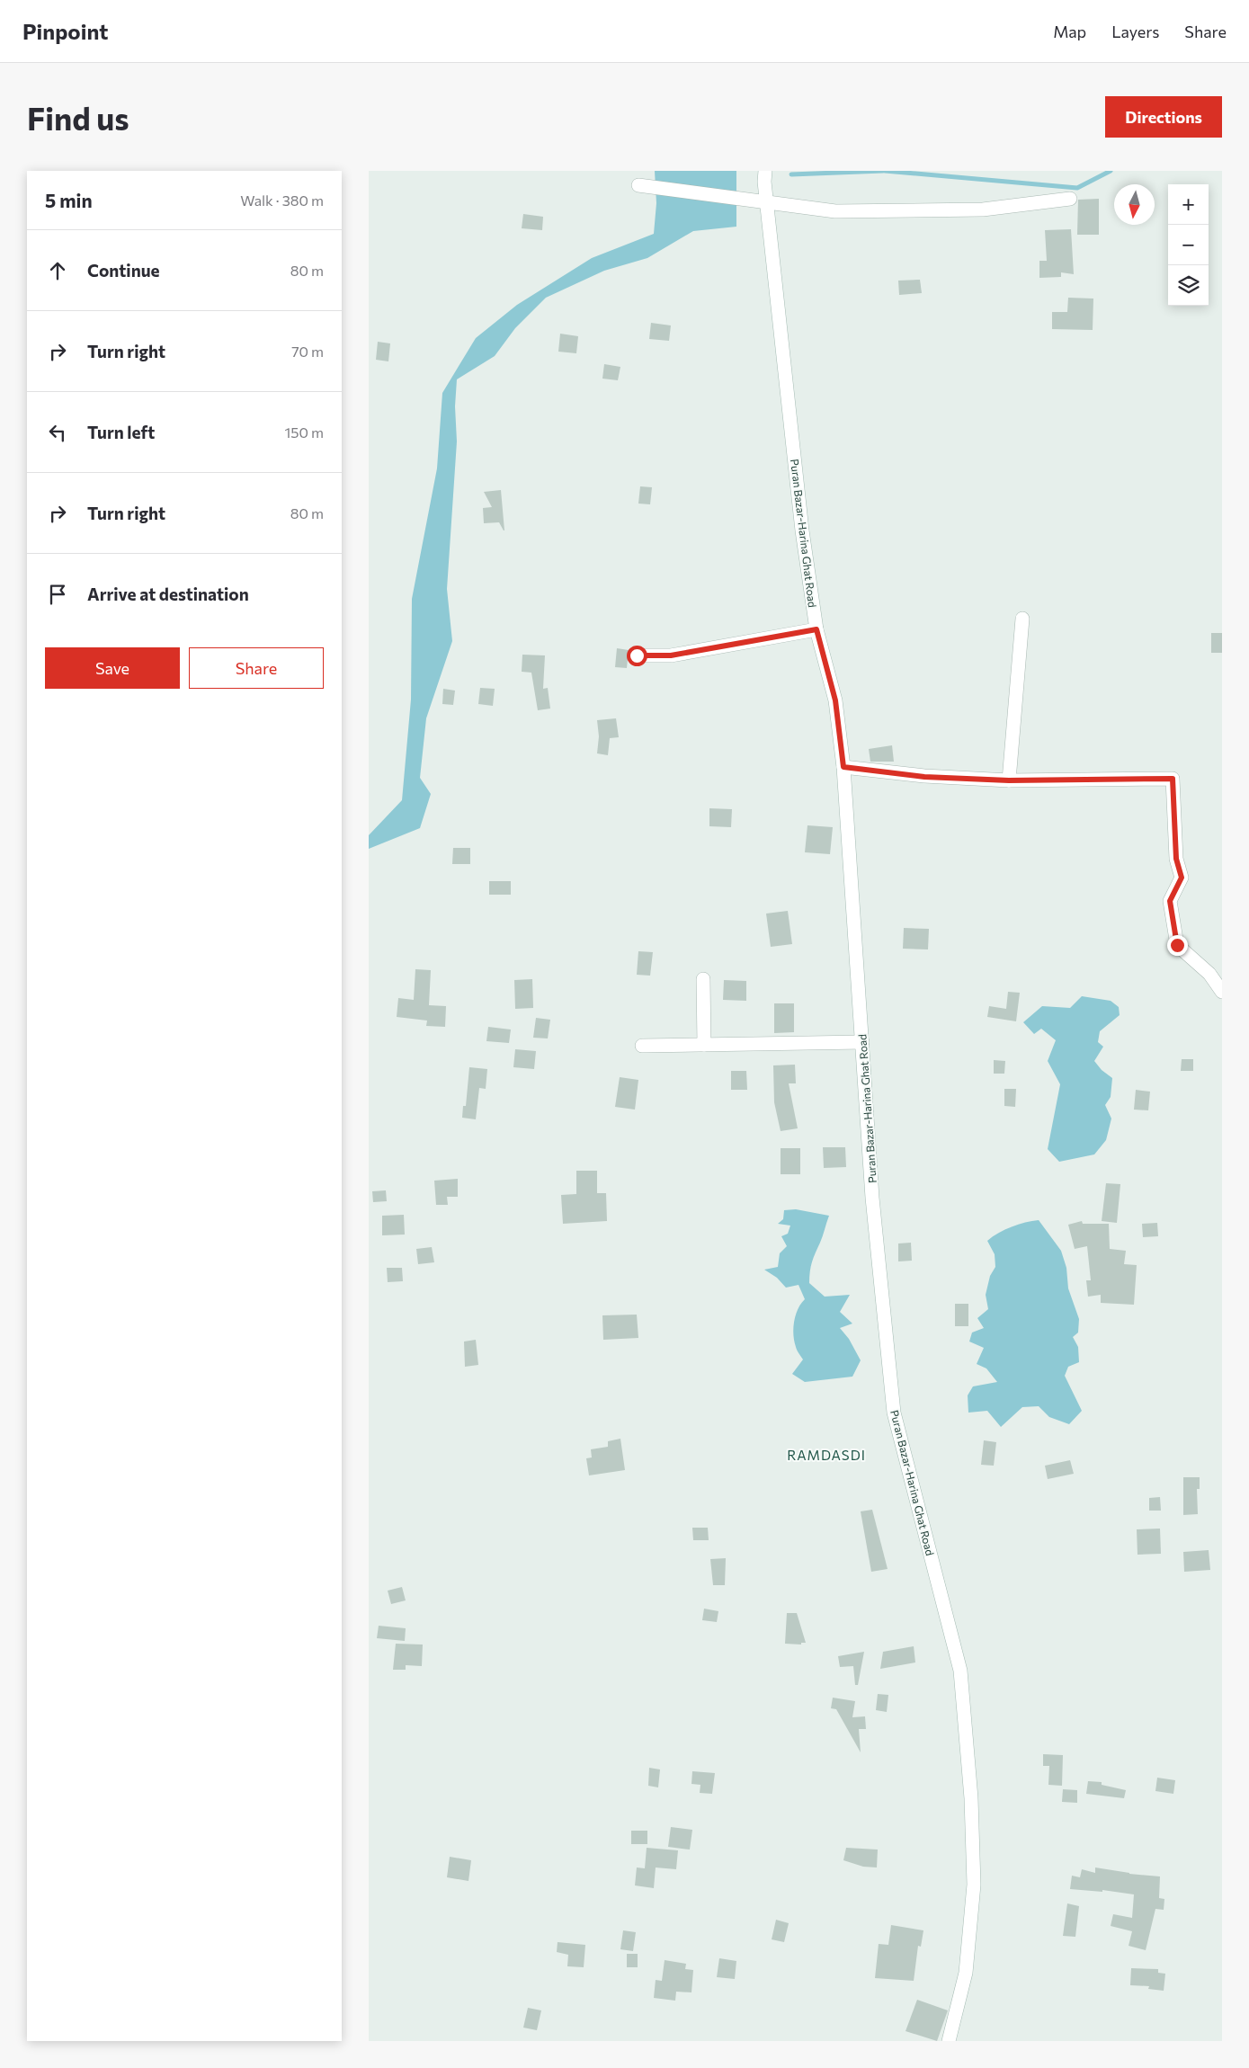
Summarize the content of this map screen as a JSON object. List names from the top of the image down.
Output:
{
  "streets": {
    "main road": ["Puran Bazar-Harina Ghat Road"]
  },
  "districts": ["RAMDASDI"],
  "north": "bottom",
  "page": {
    "header": "Pinpoint",
    "nav": ["Map", "Layers", "Share"],
    "buttons": [
      "Directions",
      ["Save", "Share"]
    ],
    "title": "Find us",
    "heading": ["5 min", "Walk · 380 m"],
    "map_buttons": ["+", "−"],
    "list": [
      ["Continue", "80 m"],
      ["Turn right", "70 m"],
      ["Turn left", "150 m"],
      ["Turn right", "80 m"],
      "Arrive at destination"
    ]
  }
}
